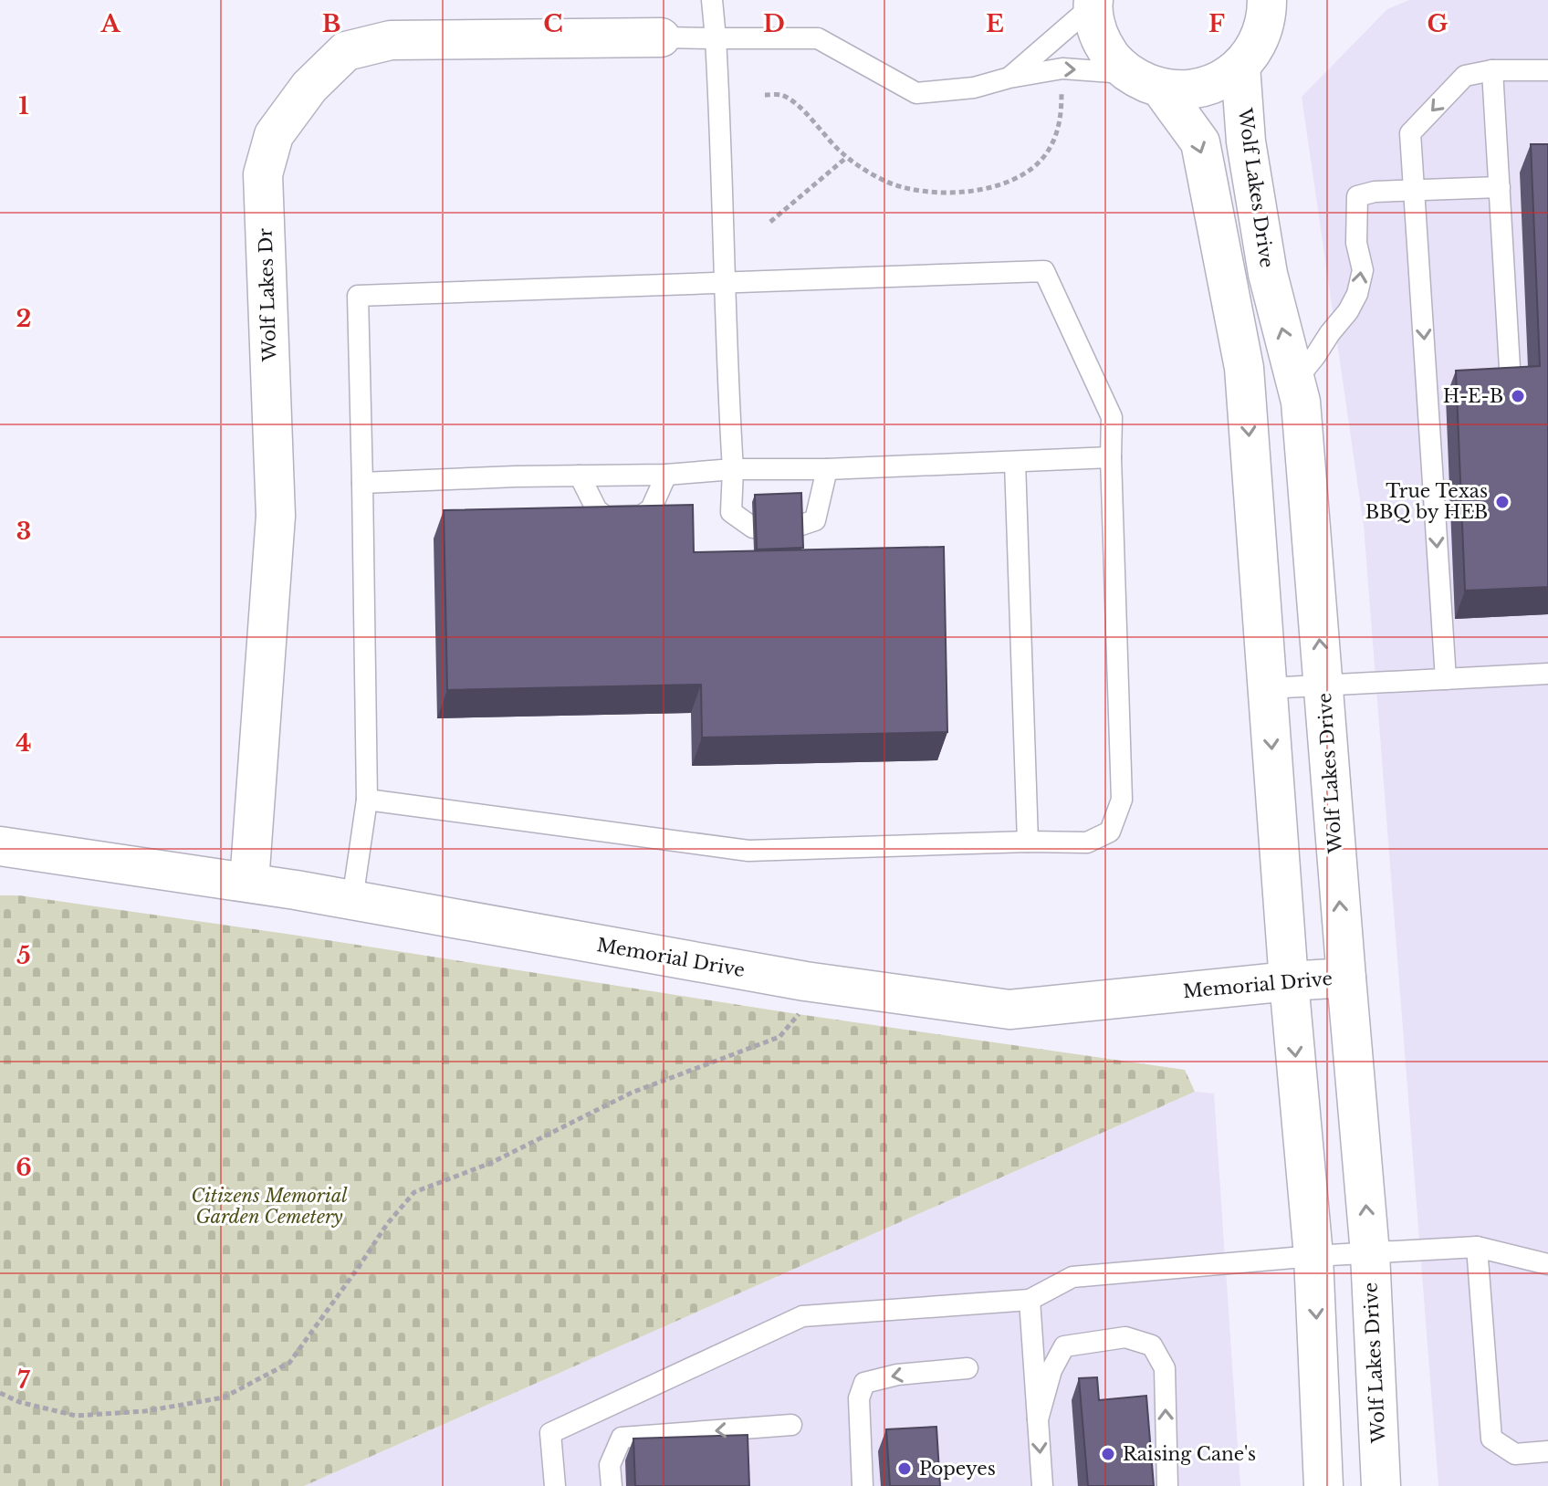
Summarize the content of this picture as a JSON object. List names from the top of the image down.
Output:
{
  "streets": {
    "street": ["Wolf Lakes Drive", "Wolf Lakes Dr", "Memorial Drive"]
  },
  "crossings": [
    ["Wolf Lakes Drive", "Memorial Drive"],
    ["Wolf Lakes Dr", "Memorial Drive"]
  ],
  "parks": ["Citizens Memorial Garden Cemetery"],
  "places": [
    "H-E-B",
    "True Texas BBQ by HEB",
    "Raising Cane's",
    "Popeyes"
  ],
  "grid": {
    "columns": [
      "A",
      "B",
      "C",
      "D",
      "E",
      "F",
      "G"
    ],
    "rows": [
      "1",
      "2",
      "3",
      "4",
      "5",
      "6",
      "7"
    ]
  }
}
